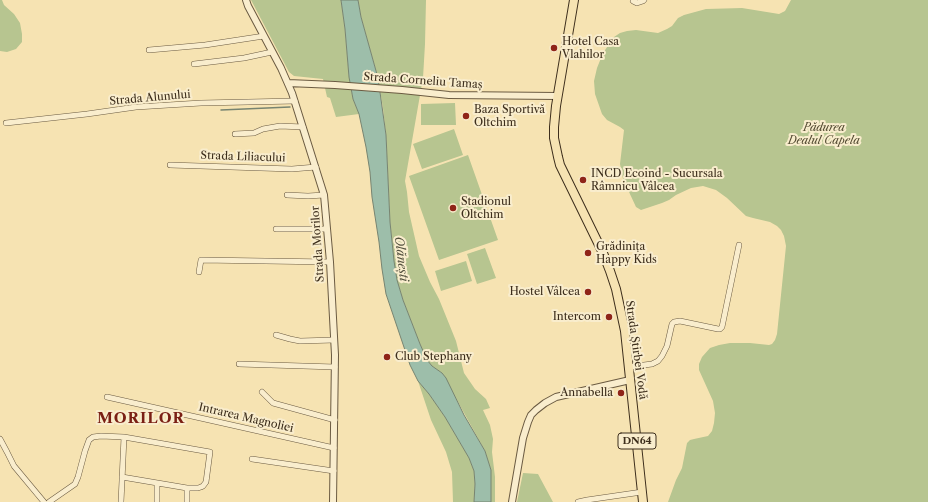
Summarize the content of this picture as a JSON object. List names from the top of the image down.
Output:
{
  "streets": {
    "main road": ["Strada Știrbei Vodă", "DN64"],
    "street": [
      "Strada Corneliu Tamaș",
      "Strada Alunului",
      "Strada Liliacului",
      "Strada Morilor",
      "Intrarea Magnoliei"
    ]
  },
  "crossings": [
    ["Strada Corneliu Tamaș", "Strada Morilor"],
    ["Strada Corneliu Tamaș", "Strada Știrbei Vodă"],
    ["Strada Alunului", "Strada Morilor"],
    ["Strada Liliacului", "Strada Morilor"],
    ["Strada Morilor", "Intrarea Magnoliei"]
  ],
  "districts": ["MORILOR"],
  "water": ["Olănești"],
  "parks": ["Pădurea Dealul Capela"],
  "places": [
    "Hotel Casa Vlahilor",
    "Baza Sportivă Oltchim",
    "INCD Ecoind - Sucursala Râmnicu Vâlcea",
    "Stadionul Oltchim",
    "Grădinița Happy Kids",
    "Hostel Vâlcea",
    "Intercom",
    "Club Stephany",
    "Annabella"
  ]
}
